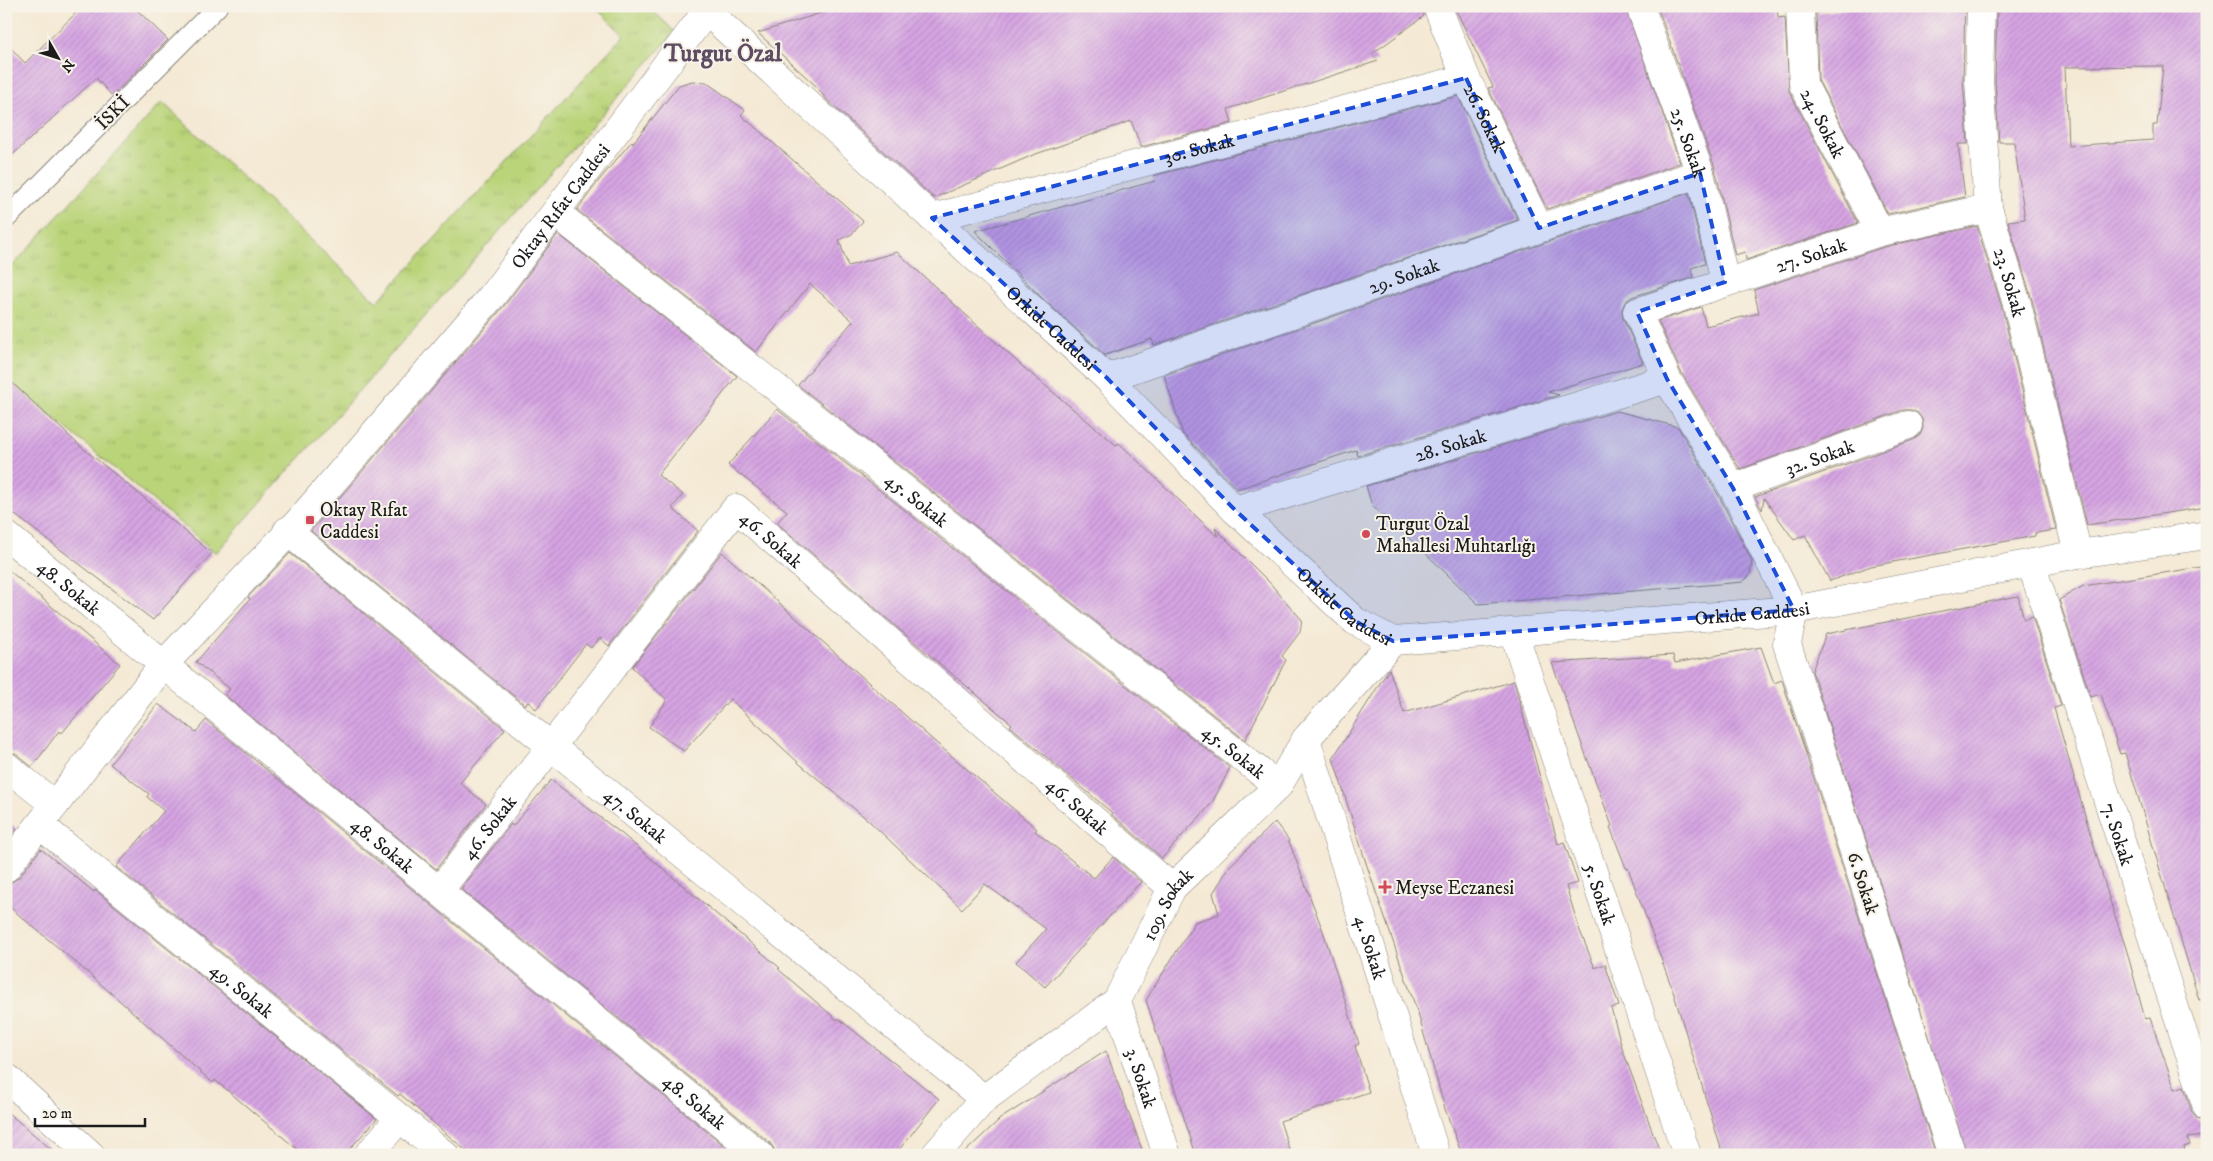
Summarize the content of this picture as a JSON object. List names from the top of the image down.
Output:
{
  "streets": {
    "street": [
      "26. Sokak",
      "24. Sokak",
      "25. Sokak",
      "30. Sokak",
      "Oktay Rıfat Caddesi",
      "27. Sokak",
      "29. Sokak",
      "23. Sokak",
      "Orkide Caddesi",
      "28. Sokak",
      "32. Sokak",
      "45. Sokak",
      "46. Sokak",
      "48. Sokak",
      "47. Sokak",
      "7. Sokak",
      "6. Sokak",
      "5. Sokak",
      "109. Sokak",
      "4. Sokak",
      "49. Sokak",
      "3. Sokak"
    ],
    "lane": ["İSKİ"]
  },
  "crossings": [
    ["26. Sokak", "30. Sokak"],
    ["26. Sokak", "29. Sokak"],
    ["24. Sokak", "27. Sokak"],
    ["25. Sokak", "27. Sokak"],
    ["25. Sokak", "29. Sokak"],
    ["30. Sokak", "Orkide Caddesi"],
    ["Oktay Rıfat Caddesi", "Orkide Caddesi"],
    ["Oktay Rıfat Caddesi", "45. Sokak"],
    ["Oktay Rıfat Caddesi", "48. Sokak"],
    ["Oktay Rıfat Caddesi", "47. Sokak"],
    ["Oktay Rıfat Caddesi", "49. Sokak"],
    ["27. Sokak", "23. Sokak"],
    ["27. Sokak", "28. Sokak"],
    ["29. Sokak", "Orkide Caddesi"],
    ["23. Sokak", "Orkide Caddesi"],
    ["Orkide Caddesi", "28. Sokak"],
    ["Orkide Caddesi", "7. Sokak"],
    ["Orkide Caddesi", "6. Sokak"],
    ["Orkide Caddesi", "5. Sokak"],
    ["Orkide Caddesi", "109. Sokak"],
    ["45. Sokak", "109. Sokak"],
    ["46. Sokak", "48. Sokak"],
    ["46. Sokak", "47. Sokak"],
    ["46. Sokak", "109. Sokak"],
    ["47. Sokak", "109. Sokak"],
    ["109. Sokak", "4. Sokak"],
    ["109. Sokak", "3. Sokak"]
  ],
  "districts": ["Turgut Özal"],
  "places": {
    "transit": ["Oktay Rıfat Caddesi"],
    "other": ["Turgut Özal Mahallesi Muhtarlığı"],
    "health": ["Meyse Eczanesi"]
  },
  "scale_bar": "20 m",
  "north": "bottom right"
}
